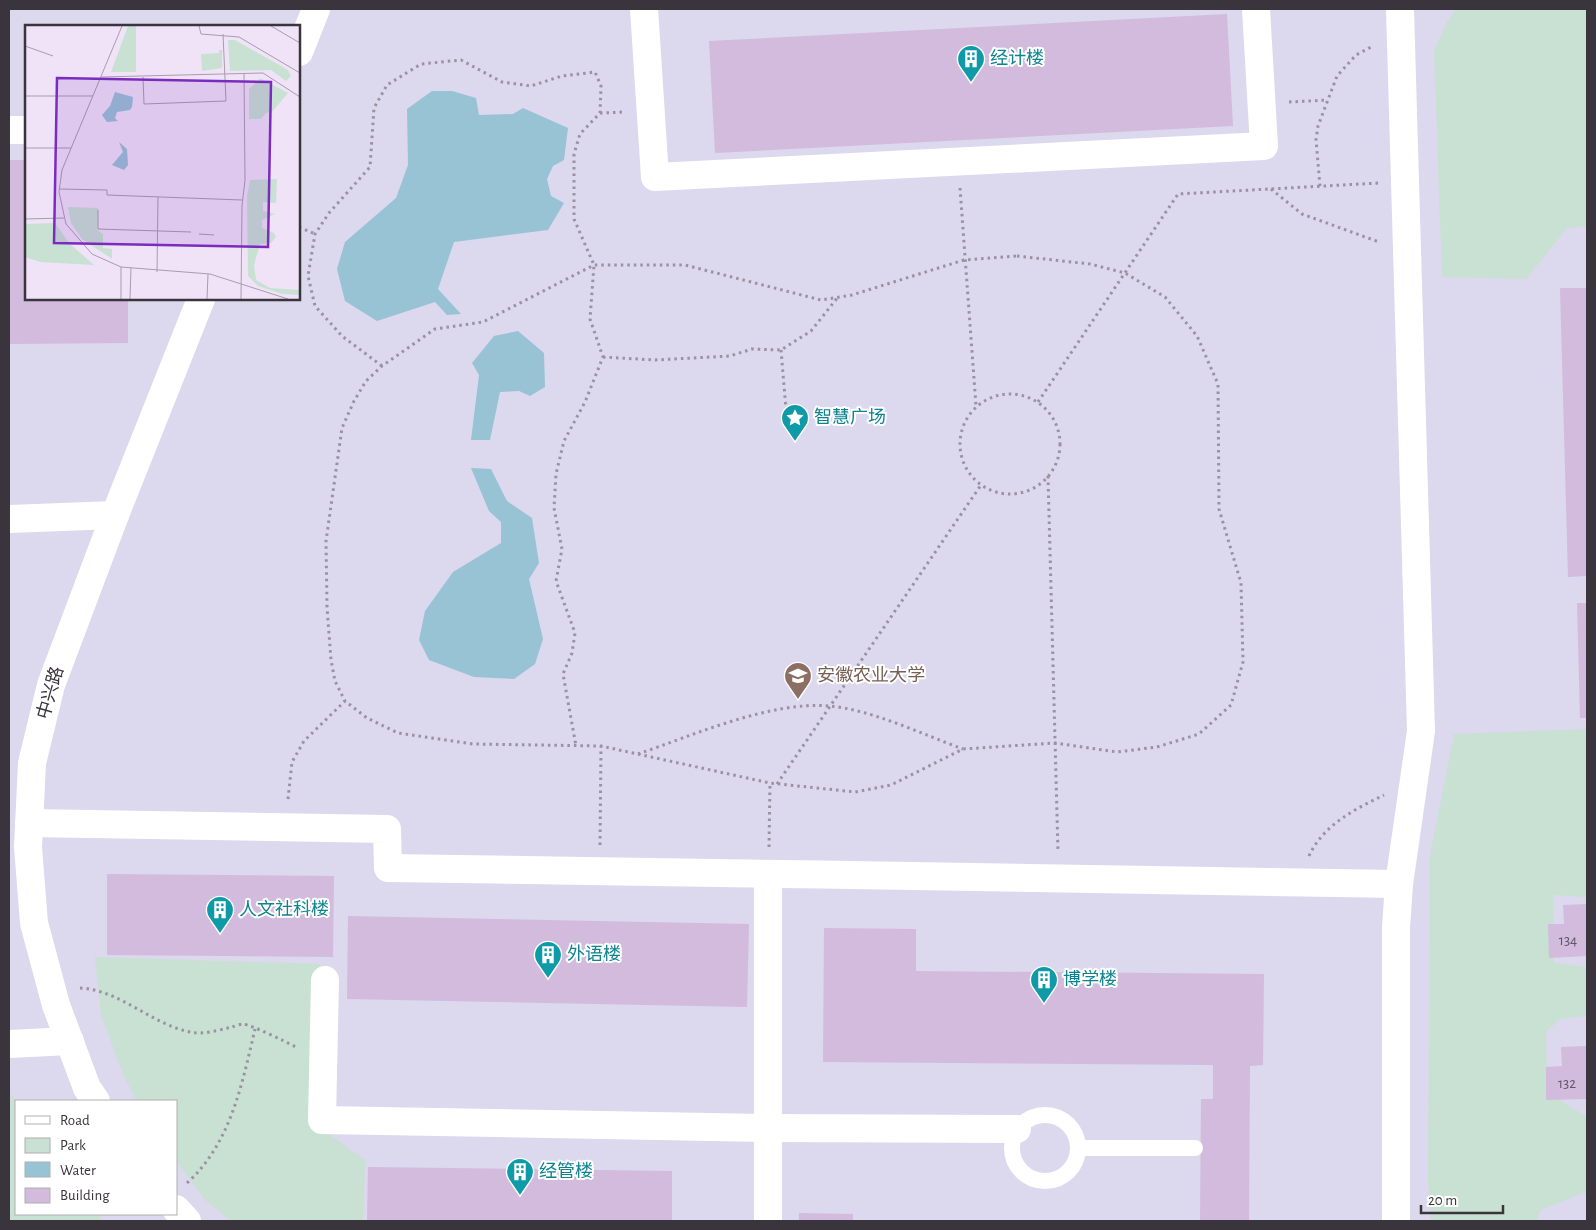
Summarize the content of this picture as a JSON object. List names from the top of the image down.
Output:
{
  "streets": {
    "street": ["中兴路"]
  },
  "places": {
    "building": [
      "经计楼",
      "人文社科楼",
      "外语楼",
      "博学楼",
      "经管楼"
    ],
    "place": ["智慧广场"],
    "school or university": ["安徽农业大学"]
  },
  "house_numbers": ["134", "132"],
  "legend": [
    "Road",
    "Park",
    "Water",
    "Building"
  ],
  "scale_bar": "20 m"
}
